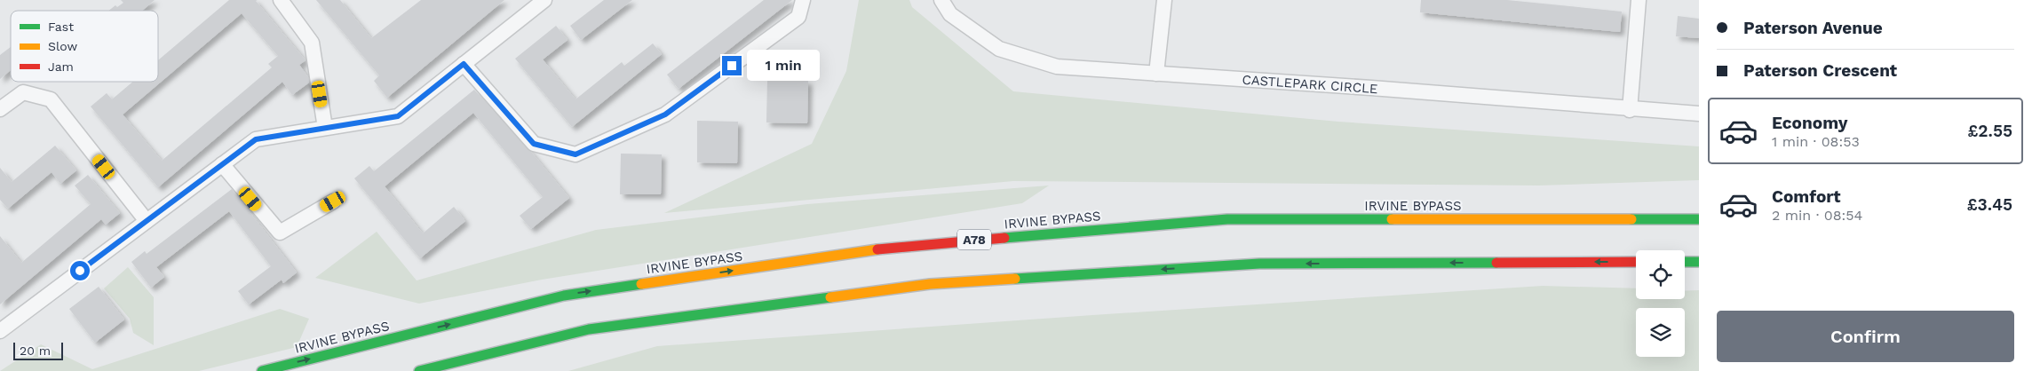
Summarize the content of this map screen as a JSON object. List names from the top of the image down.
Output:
{
  "streets": {
    "highway": ["IRVINE BYPASS", "A78"],
    "street": ["CASTLEPARK CIRCLE"]
  },
  "legend": ["Fast", "Slow", "Jam"],
  "scale_bar": "20 m",
  "page": {
    "banner": ["Paterson Avenue", "Paterson Crescent"],
    "bubble": "1 min",
    "list": [
      {
        "name": "Economy",
        "note": "1 min · 08:53",
        "value": "£2.55"
      },
      {
        "name": "Comfort",
        "note": "2 min · 08:54",
        "value": "£3.45"
      }
    ],
    "buttons": "Confirm",
    "scale": "20 m"
  }
}
